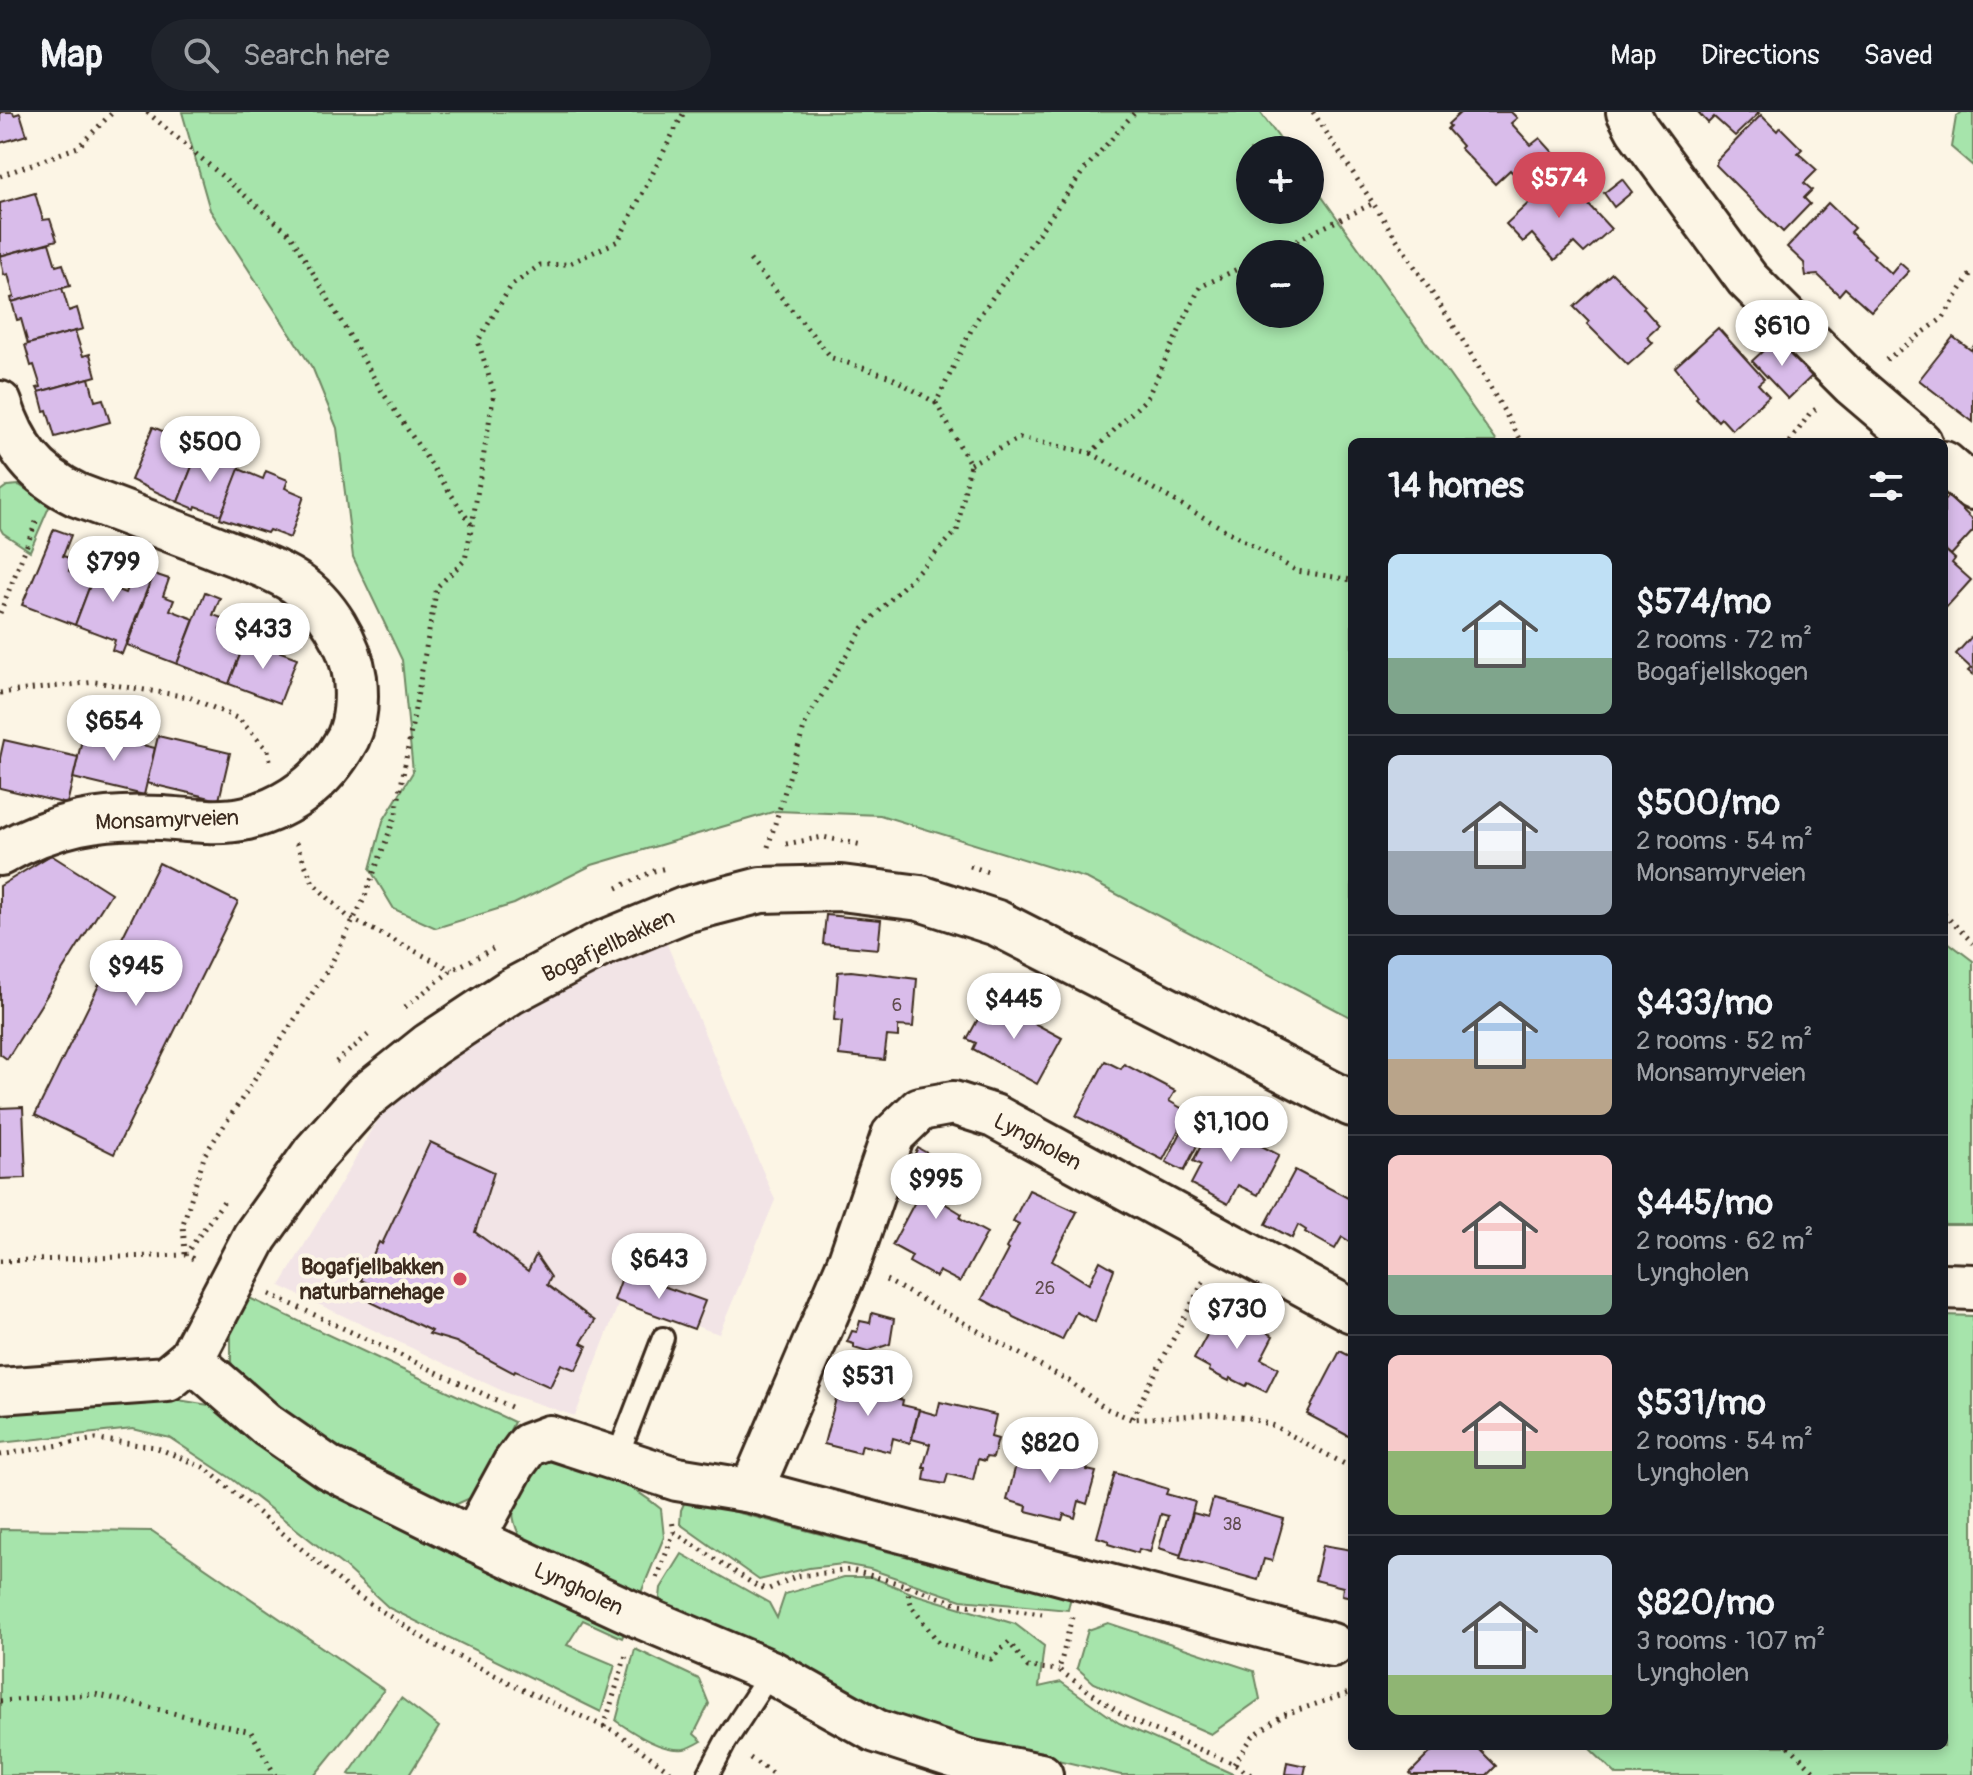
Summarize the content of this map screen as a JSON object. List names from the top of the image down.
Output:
{
  "streets": {
    "street": ["Monsamyrveien", "Bogafjellbakken", "Lyngholen"]
  },
  "crossings": [
    ["Bogafjellbakken", "Lyngholen"]
  ],
  "places": ["Bogafjellbakken naturbarnehage"],
  "house_numbers": ["6", "26", "38"],
  "page": {
    "header": "Map",
    "search": "Search here",
    "nav": ["Map", "Directions", "Saved"],
    "map_buttons": ["+", "−"],
    "price": [
      "$574",
      "$610",
      "$500",
      "$799",
      "$433",
      "$654",
      "$945",
      "$445",
      "$1,100",
      "$995",
      "$643",
      "$730",
      "$531",
      "$820"
    ],
    "heading": "14 homes",
    "list": [
      {
        "name": "$574/mo",
        "note": "2 rooms · 72 m² · Bogafjellskogen"
      },
      {
        "name": "$500/mo",
        "note": "2 rooms · 54 m² · Monsamyrveien"
      },
      {
        "name": "$433/mo",
        "note": "2 rooms · 52 m² · Monsamyrveien"
      },
      {
        "name": "$445/mo",
        "note": "2 rooms · 62 m² · Lyngholen"
      },
      {
        "name": "$531/mo",
        "note": "2 rooms · 54 m² · Lyngholen"
      },
      {
        "name": "$820/mo",
        "note": "3 rooms · 107 m² · Lyngholen"
      }
    ]
  }
}
